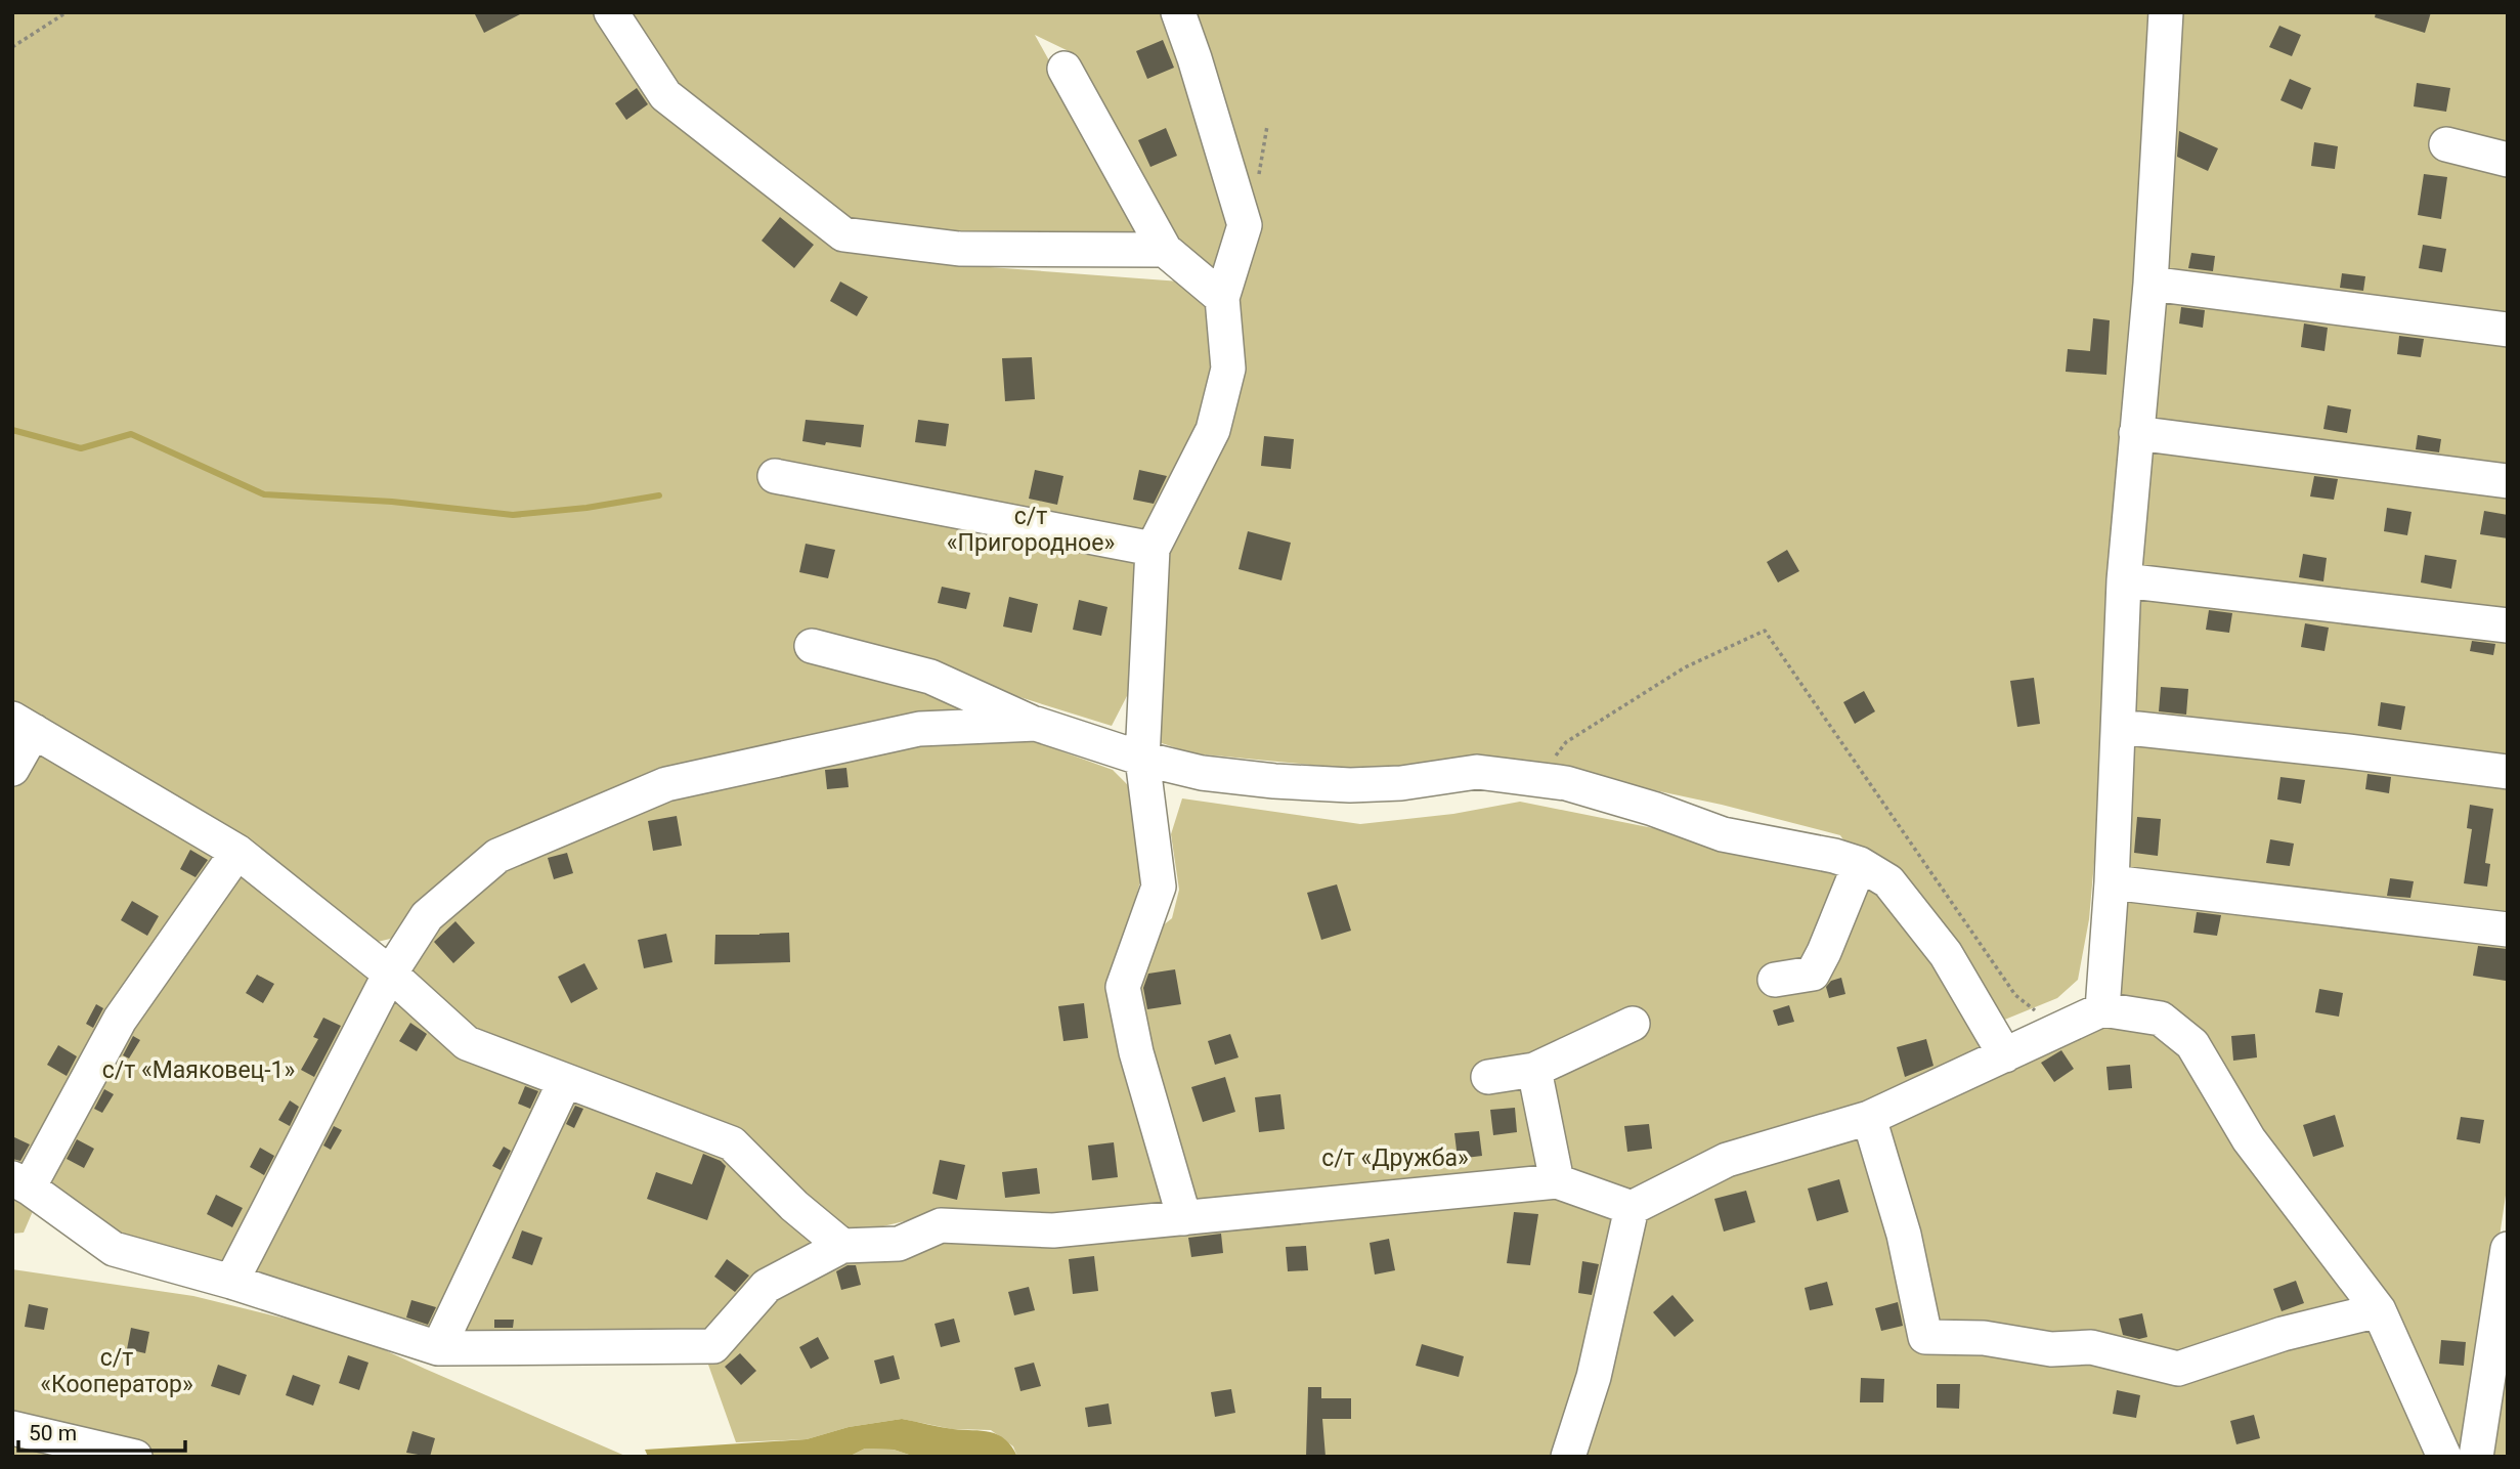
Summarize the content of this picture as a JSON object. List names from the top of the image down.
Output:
{
  "parks": [
    "с/т «Пригородное»",
    "с/т «Маяковец-1»",
    "с/т «Дружба»",
    "с/т «Кооператор»"
  ],
  "scale_bar": "50 m"
}
